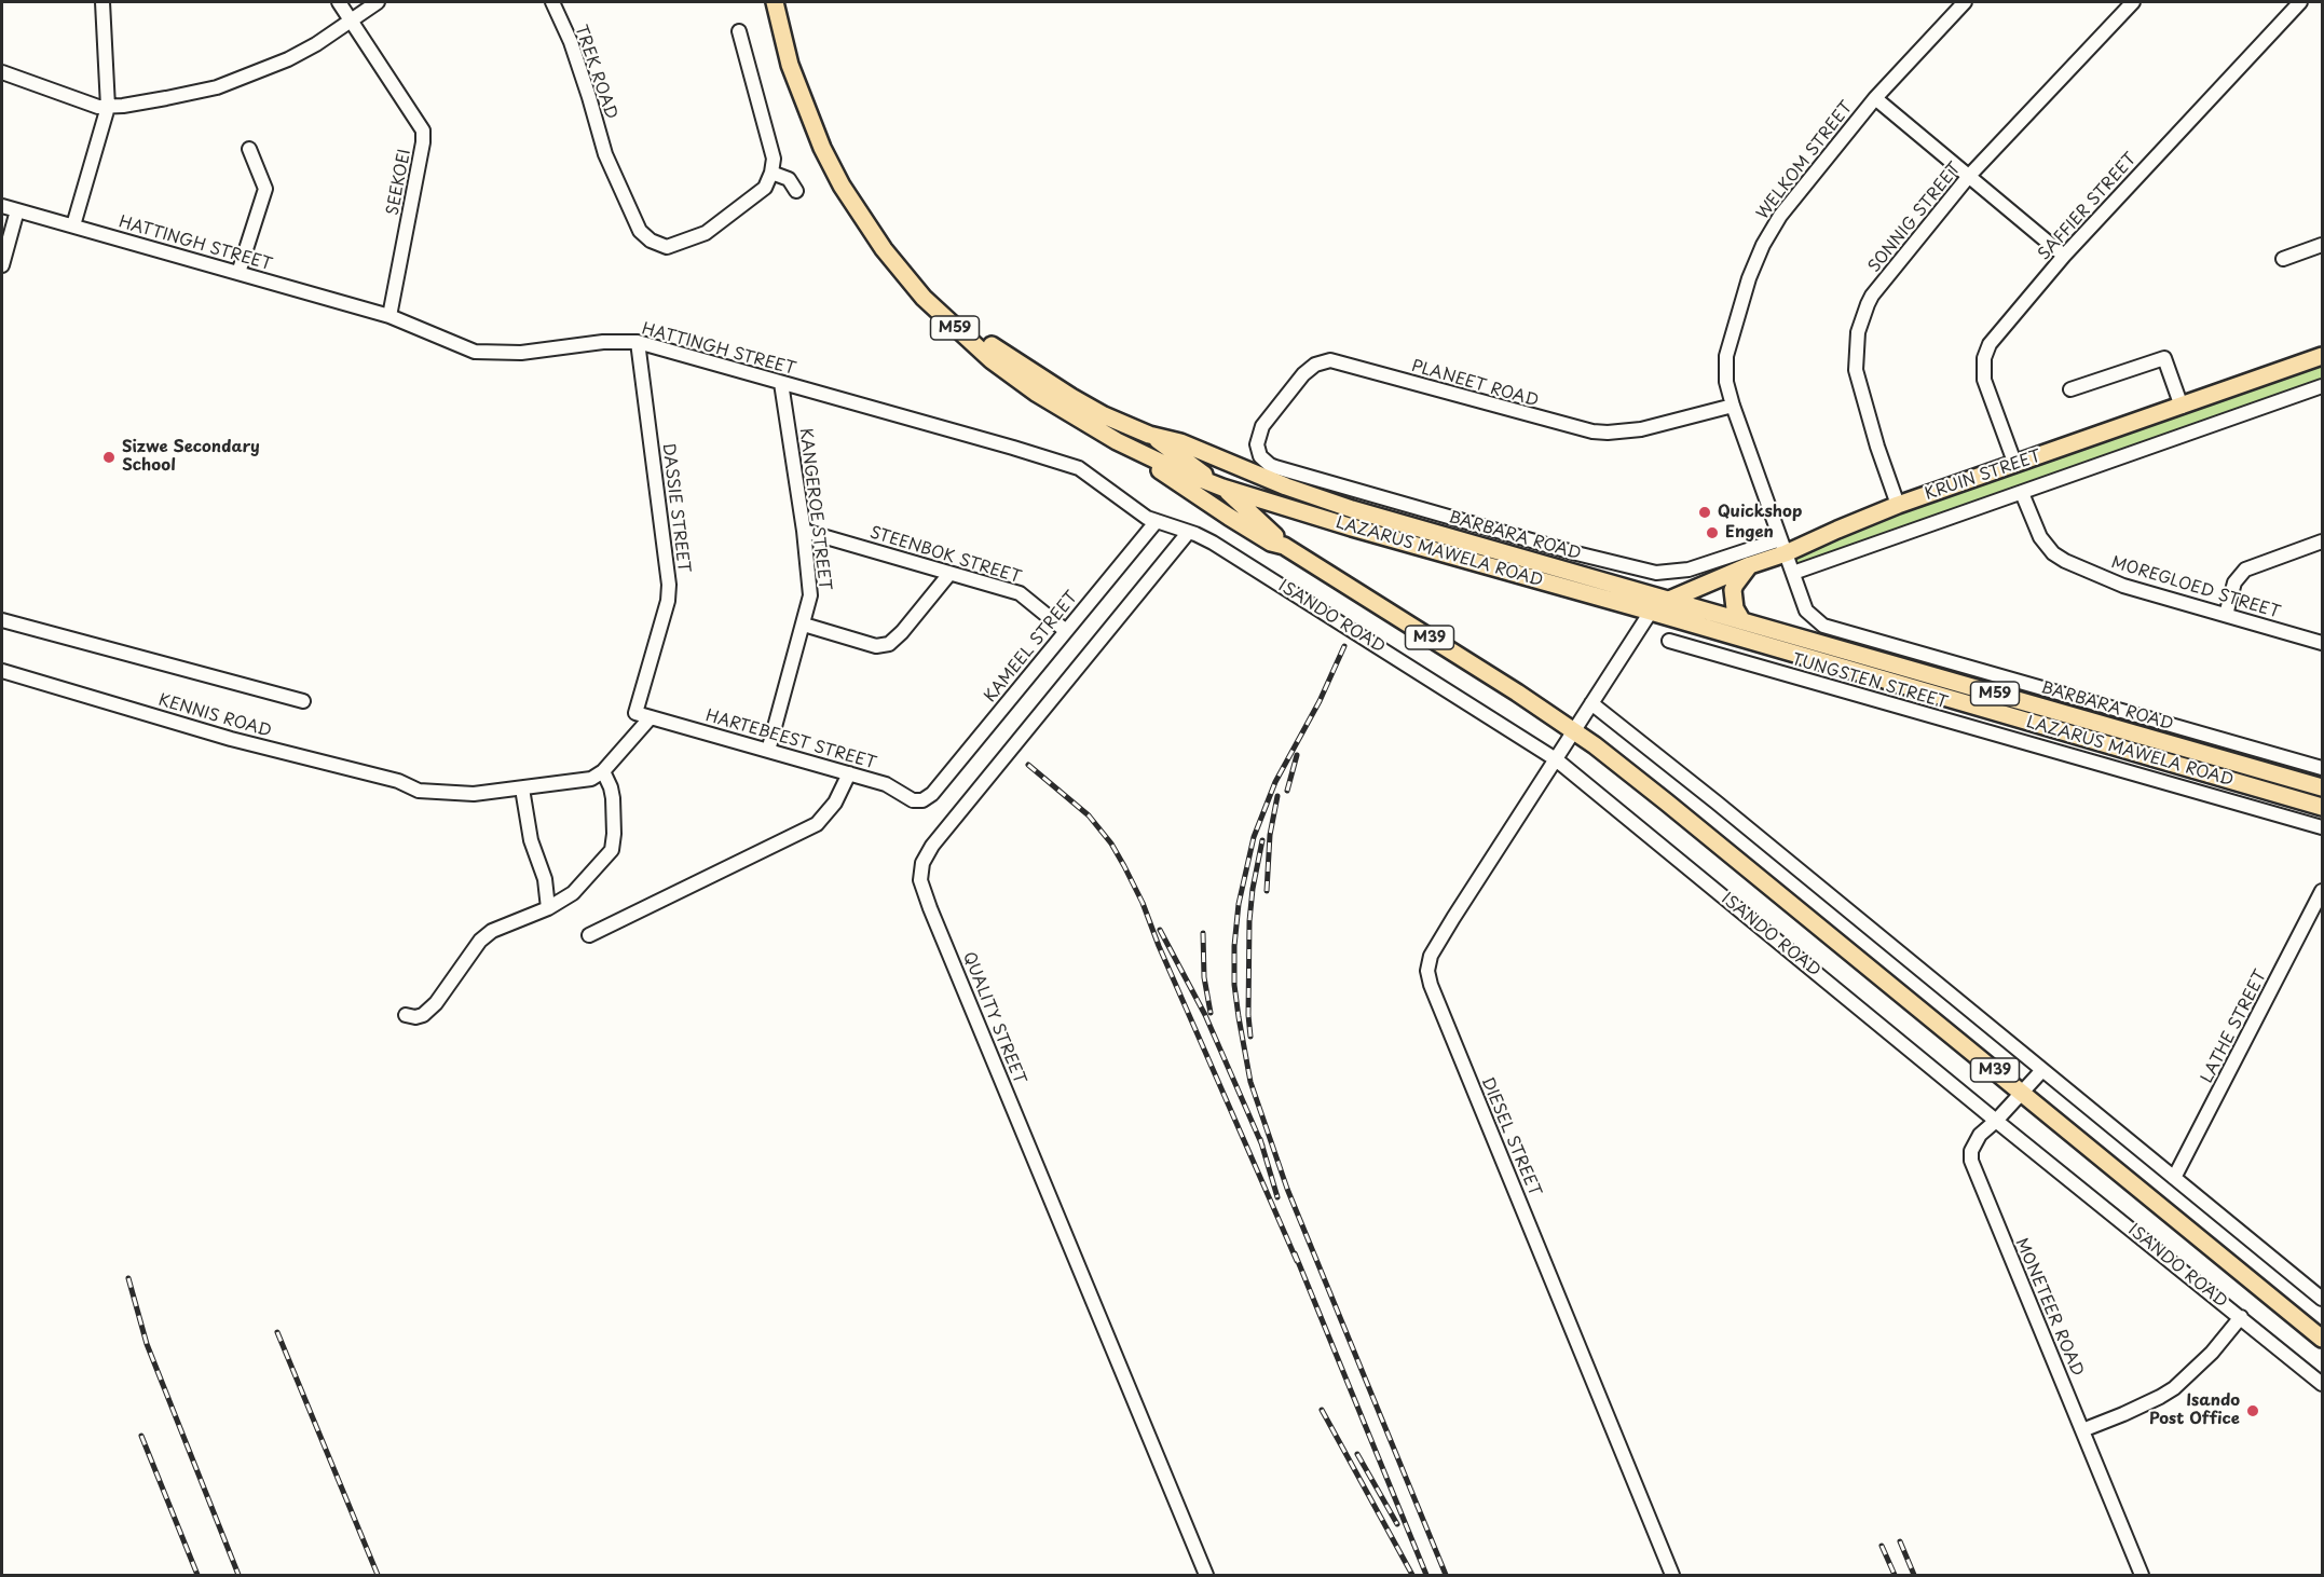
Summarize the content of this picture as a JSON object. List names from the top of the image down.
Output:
{
  "streets": {
    "main road": [
      "M59",
      "KRUIN STREET",
      "LAZARUS MAWELA ROAD",
      "M39"
    ],
    "street": [
      "TREK ROAD",
      "WELKOM STREET",
      "SEEKOEI",
      "SAFFIER STREET",
      "SONNIG STREET",
      "HATTINGH STREET",
      "PLANEET ROAD",
      "DASSIE STREET",
      "KANGEROE STREET",
      "BARBARA ROAD",
      "STEENBOK STREET",
      "MOREGLOED STREET",
      "ISANDO ROAD",
      "KAMEEL STREET",
      "TUNGSTEN STREET",
      "KENNIS ROAD",
      "HARTEBEEST STREET",
      "QUALITY STREET",
      "LATHE STREET",
      "DIESEL STREET",
      "MONETEER ROAD"
    ]
  },
  "crossings": [
    ["WELKOM STREET", "PLANEET ROAD"],
    ["WELKOM STREET", "KRUIN STREET"],
    ["WELKOM STREET", "BARBARA ROAD"],
    ["SEEKOEI", "HATTINGH STREET"],
    ["SAFFIER STREET", "KRUIN STREET"],
    ["SONNIG STREET", "KRUIN STREET"],
    ["HATTINGH STREET", "DASSIE STREET"],
    ["HATTINGH STREET", "KANGEROE STREET"],
    ["HATTINGH STREET", "ISANDO ROAD"],
    ["HATTINGH STREET", "KAMEEL STREET"],
    ["HATTINGH STREET", "QUALITY STREET"],
    ["PLANEET ROAD", "BARBARA ROAD"],
    ["KRUIN STREET", "BARBARA ROAD"],
    ["KRUIN STREET", "LAZARUS MAWELA ROAD"],
    ["KRUIN STREET", "MOREGLOED STREET"],
    ["DASSIE STREET", "HARTEBEEST STREET"],
    ["KANGEROE STREET", "STEENBOK STREET"],
    ["KANGEROE STREET", "HARTEBEEST STREET"],
    ["LAZARUS MAWELA ROAD", "M39"],
    ["STEENBOK STREET", "KAMEEL STREET"],
    ["ISANDO ROAD", "QUALITY STREET"],
    ["ISANDO ROAD", "DIESEL STREET"],
    ["ISANDO ROAD", "MONETEER ROAD"],
    ["M39", "DIESEL STREET"],
    ["M39", "MONETEER ROAD"],
    ["KAMEEL STREET", "HARTEBEEST STREET"]
  ],
  "places": [
    "Sizwe Secondary School",
    "Quickshop",
    "Engen",
    "Isando Post Office"
  ]
}
